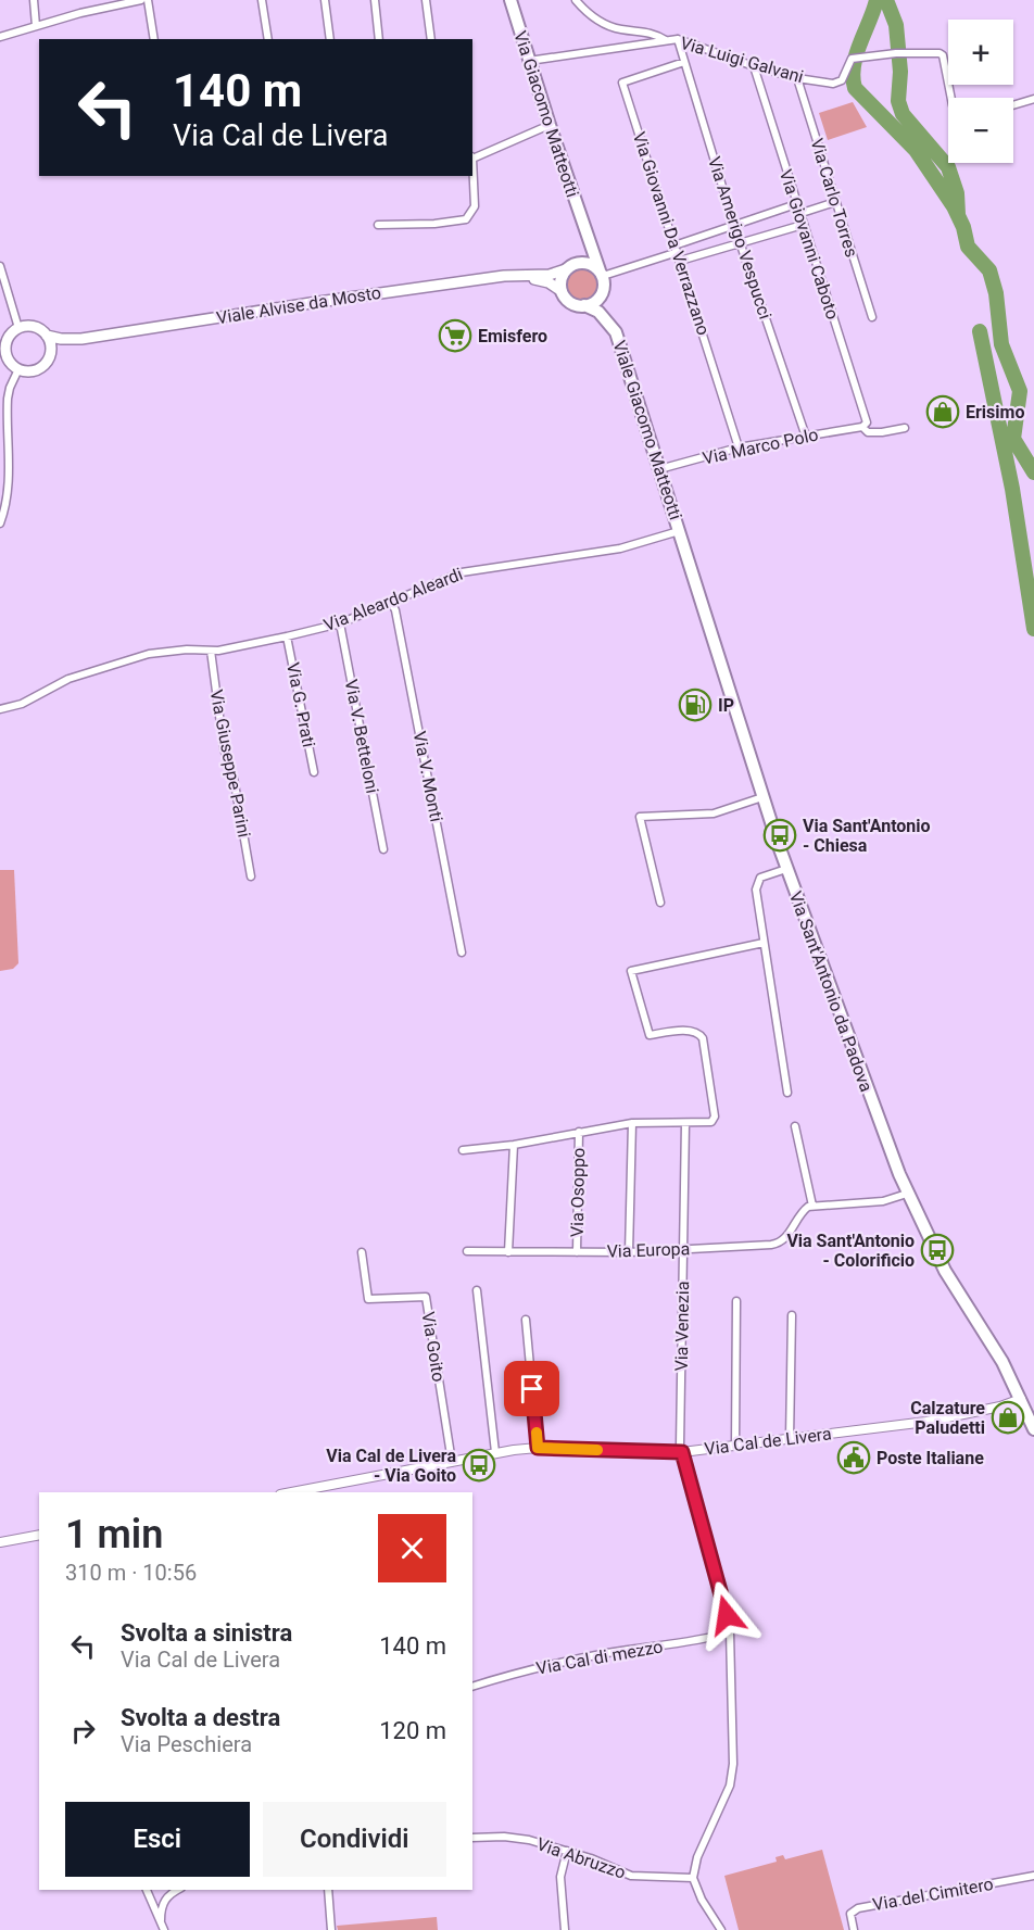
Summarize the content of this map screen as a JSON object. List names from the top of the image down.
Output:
{
  "streets": {
    "main road": [
      "Via Giacomo Matteotti",
      "Viale Alvise da Mosto",
      "Viale Giacomo Matteotti",
      "Via Sant'Antonio da Padova"
    ],
    "street": [
      "Via Luigi Galvani",
      "Via Carlo Torres",
      "Via Giovanni Da Verrazzano",
      "Via Amerigo Vespucci",
      "Via Giovanni Caboto",
      "Via Marco Polo",
      "Via Aleardo Aleardi",
      "Via G. Prati",
      "Via V. Betteloni",
      "Via Giuseppe Parini",
      "Via V. Monti",
      "Via Osoppo",
      "Via Europa",
      "Via Venezia",
      "Via Goito",
      "Via Cal de Livera",
      "Via Cal di mezzo",
      "Via Abruzzo",
      "Via del Cimitero"
    ]
  },
  "crossings": [
    ["Via Luigi Galvani", "Via Giacomo Matteotti"],
    ["Via Luigi Galvani", "Via Carlo Torres"],
    ["Via Luigi Galvani", "Via Amerigo Vespucci"],
    ["Via Luigi Galvani", "Via Giovanni Caboto"],
    ["Via Giacomo Matteotti", "Viale Alvise da Mosto"],
    ["Via Giacomo Matteotti", "Viale Giacomo Matteotti"],
    ["Via Giovanni Da Verrazzano", "Via Amerigo Vespucci"],
    ["Via Giovanni Da Verrazzano", "Via Marco Polo"],
    ["Via Amerigo Vespucci", "Via Marco Polo"],
    ["Via Giovanni Caboto", "Via Marco Polo"],
    ["Viale Alvise da Mosto", "Viale Giacomo Matteotti"],
    ["Viale Giacomo Matteotti", "Via Marco Polo"],
    ["Viale Giacomo Matteotti", "Via Aleardo Aleardi"],
    ["Viale Giacomo Matteotti", "Via Sant'Antonio da Padova"],
    ["Via Aleardo Aleardi", "Via G. Prati"],
    ["Via Aleardo Aleardi", "Via V. Betteloni"],
    ["Via Aleardo Aleardi", "Via Giuseppe Parini"],
    ["Via Aleardo Aleardi", "Via V. Monti"],
    ["Via Aleardo Aleardi", "Via Sant'Antonio da Padova"],
    ["Via Sant'Antonio da Padova", "Via Cal de Livera"],
    ["Via Osoppo", "Via Europa"],
    ["Via Europa", "Via Venezia"],
    ["Via Venezia", "Via Cal de Livera"],
    ["Via Venezia", "Via Cal di mezzo"],
    ["Via Venezia", "Via Abruzzo"],
    ["Via Goito", "Via Cal de Livera"]
  ],
  "places": {
    "supermarket": ["Emisfero"],
    "shop": ["Erisimo", "Calzature Paludetti"],
    "fuel station": ["IP"],
    "bus stop": ["Via Sant'Antonio - Chiesa", "Via Sant'Antonio - Colorificio", "Via Cal de Livera - Via Goito"],
    "public building": ["Poste Italiane"]
  },
  "page": {
    "map_buttons": ["+", "−"],
    "turn": ["140 m", "Via Cal de Livera"],
    "heading": ["1 min", "310 m · 10:56"],
    "list": [
      {
        "name": "Svolta a sinistra",
        "note": "Via Cal de Livera",
        "value": "140 m"
      },
      {
        "name": "Svolta a destra",
        "note": "Via Peschiera",
        "value": "120 m"
      }
    ],
    "buttons": ["Esci", "Condividi"]
  }
}
